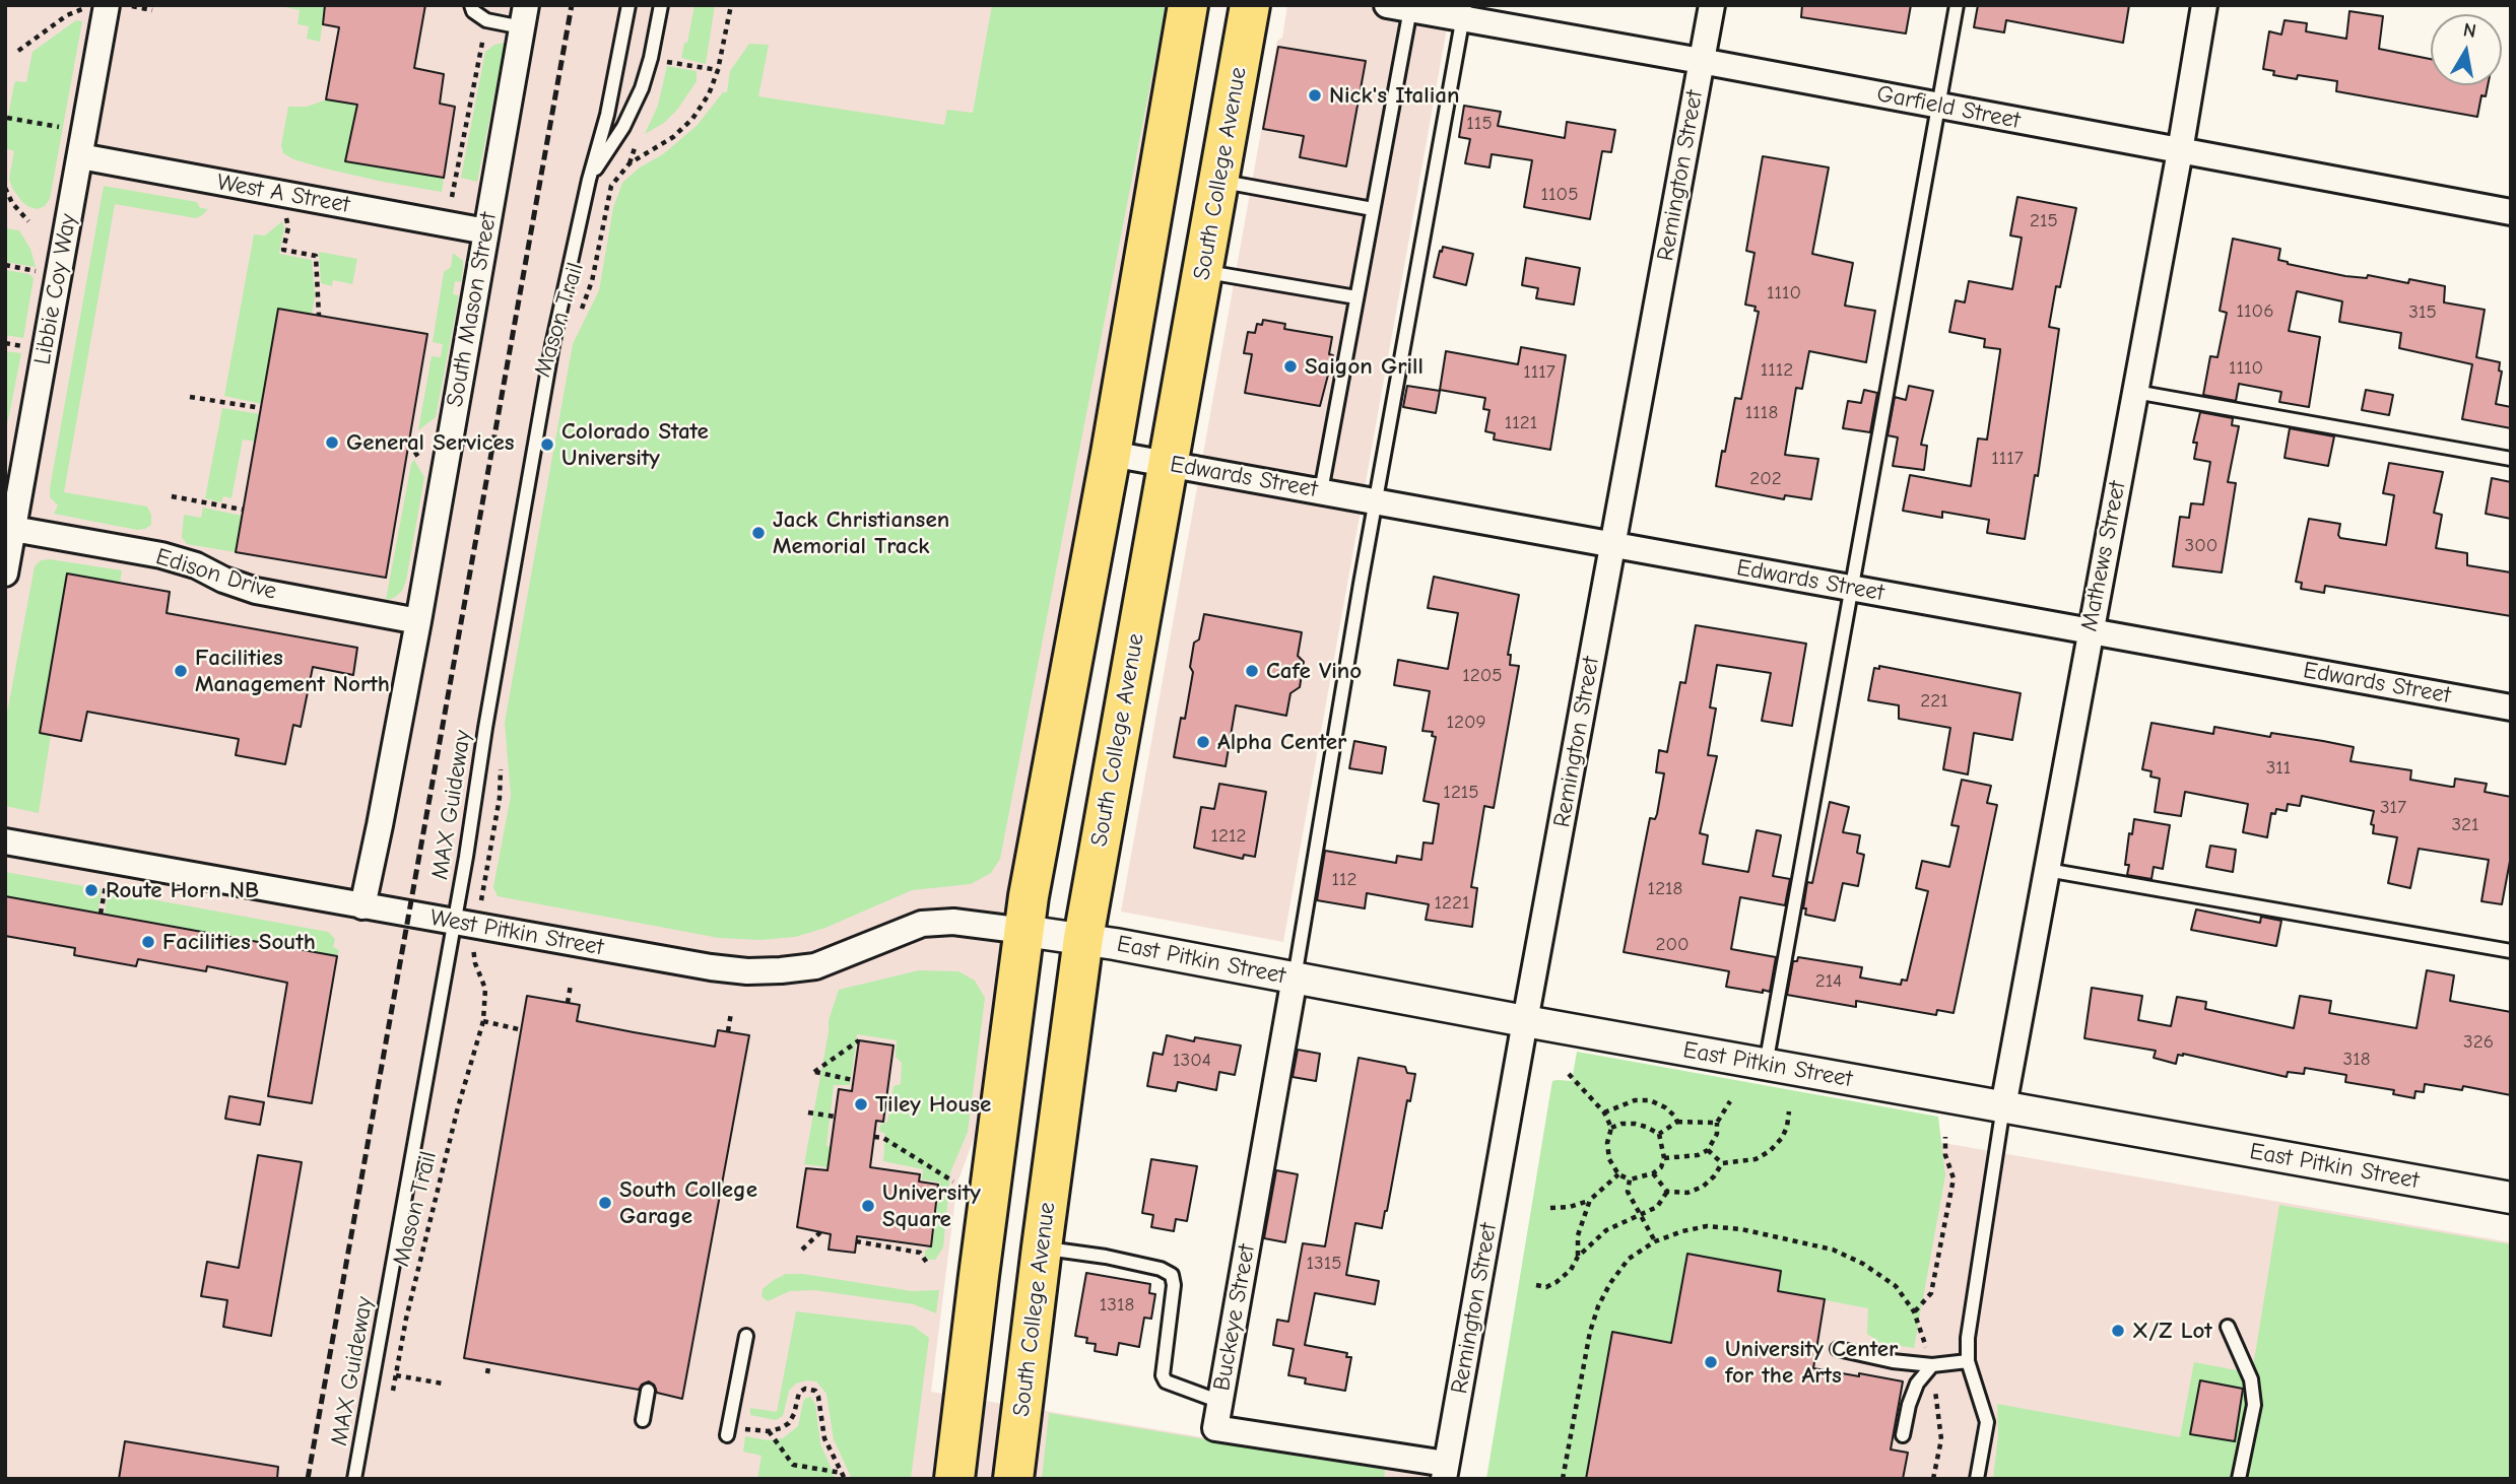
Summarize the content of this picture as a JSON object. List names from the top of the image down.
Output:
{
  "streets": {
    "highway": ["South College Avenue"],
    "street": [
      "Garfield Street",
      "Remington Street",
      "West A Street",
      "Libbie Coy Way",
      "South Mason Street",
      "Edwards Street",
      "Mathews Street",
      "Edison Drive",
      "West Pitkin Street",
      "East Pitkin Street",
      "Buckeye Street"
    ],
    "lane": ["MAX Guideway"],
    "path": ["Mason Trail"]
  },
  "crossings": [
    ["Garfield Street", "Remington Street"],
    ["Garfield Street", "Mathews Street"],
    ["South College Avenue", "Edwards Street"],
    ["South College Avenue", "East Pitkin Street"],
    ["Remington Street", "Edwards Street"],
    ["Remington Street", "East Pitkin Street"],
    ["Remington Street", "Buckeye Street"],
    ["West A Street", "Libbie Coy Way"],
    ["West A Street", "South Mason Street"],
    ["Libbie Coy Way", "Edison Drive"],
    ["South Mason Street", "Edison Drive"],
    ["South Mason Street", "West Pitkin Street"],
    ["Edwards Street", "Mathews Street"],
    ["Mathews Street", "East Pitkin Street"],
    ["MAX Guideway", "West Pitkin Street"],
    ["West Pitkin Street", "East Pitkin Street"],
    ["East Pitkin Street", "Buckeye Street"]
  ],
  "places": [
    "Nick's Italian",
    "Saigon Grill",
    "General Services",
    "Colorado State University",
    "Jack Christiansen Memorial Track",
    "Facilities Management North",
    "Cafe Vino",
    "Alpha Center",
    "Route Horn NB",
    "Facilities South",
    "Tiley House",
    "South College Garage",
    "University Square",
    "X/Z Lot",
    "University Center for the Arts"
  ],
  "house_numbers": [
    "115",
    "1105",
    "215",
    "1110",
    "1106",
    "315",
    "1110",
    "1112",
    "1117",
    "1118",
    "1121",
    "1117",
    "202",
    "300",
    "1205",
    "221",
    "1209",
    "311",
    "1215",
    "317",
    "321",
    "1212",
    "112",
    "1218",
    "1221",
    "200",
    "214",
    "326",
    "318",
    "1304",
    "1315",
    "1318"
  ],
  "north": "top"
}
